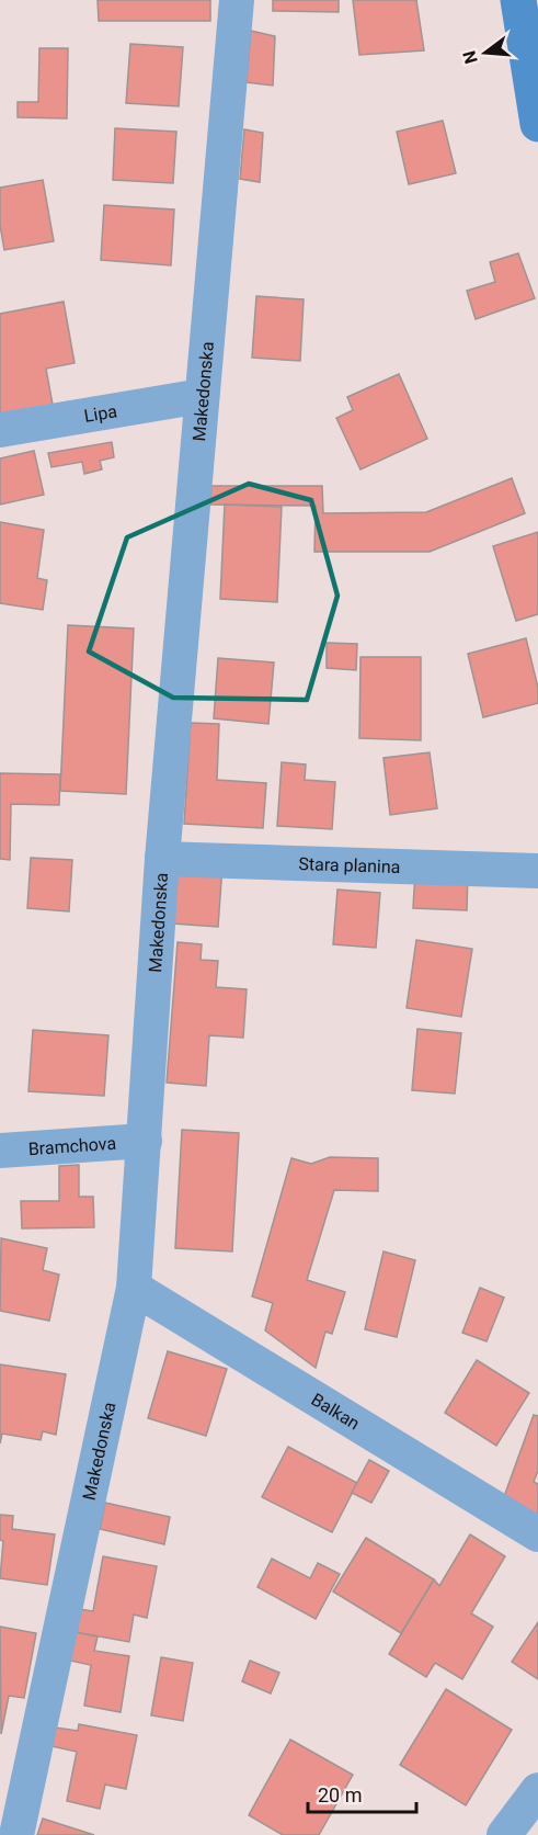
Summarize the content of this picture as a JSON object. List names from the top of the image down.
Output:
{
  "streets": {
    "street": [
      "Makedonska",
      "Lipa",
      "Stara planina",
      "Bramchova",
      "Balkan"
    ]
  },
  "crossings": [
    ["Makedonska", "Lipa"],
    ["Makedonska", "Stara planina"],
    ["Makedonska", "Bramchova"],
    ["Makedonska", "Balkan"]
  ],
  "scale_bar": "20 m",
  "north": "left"
}
